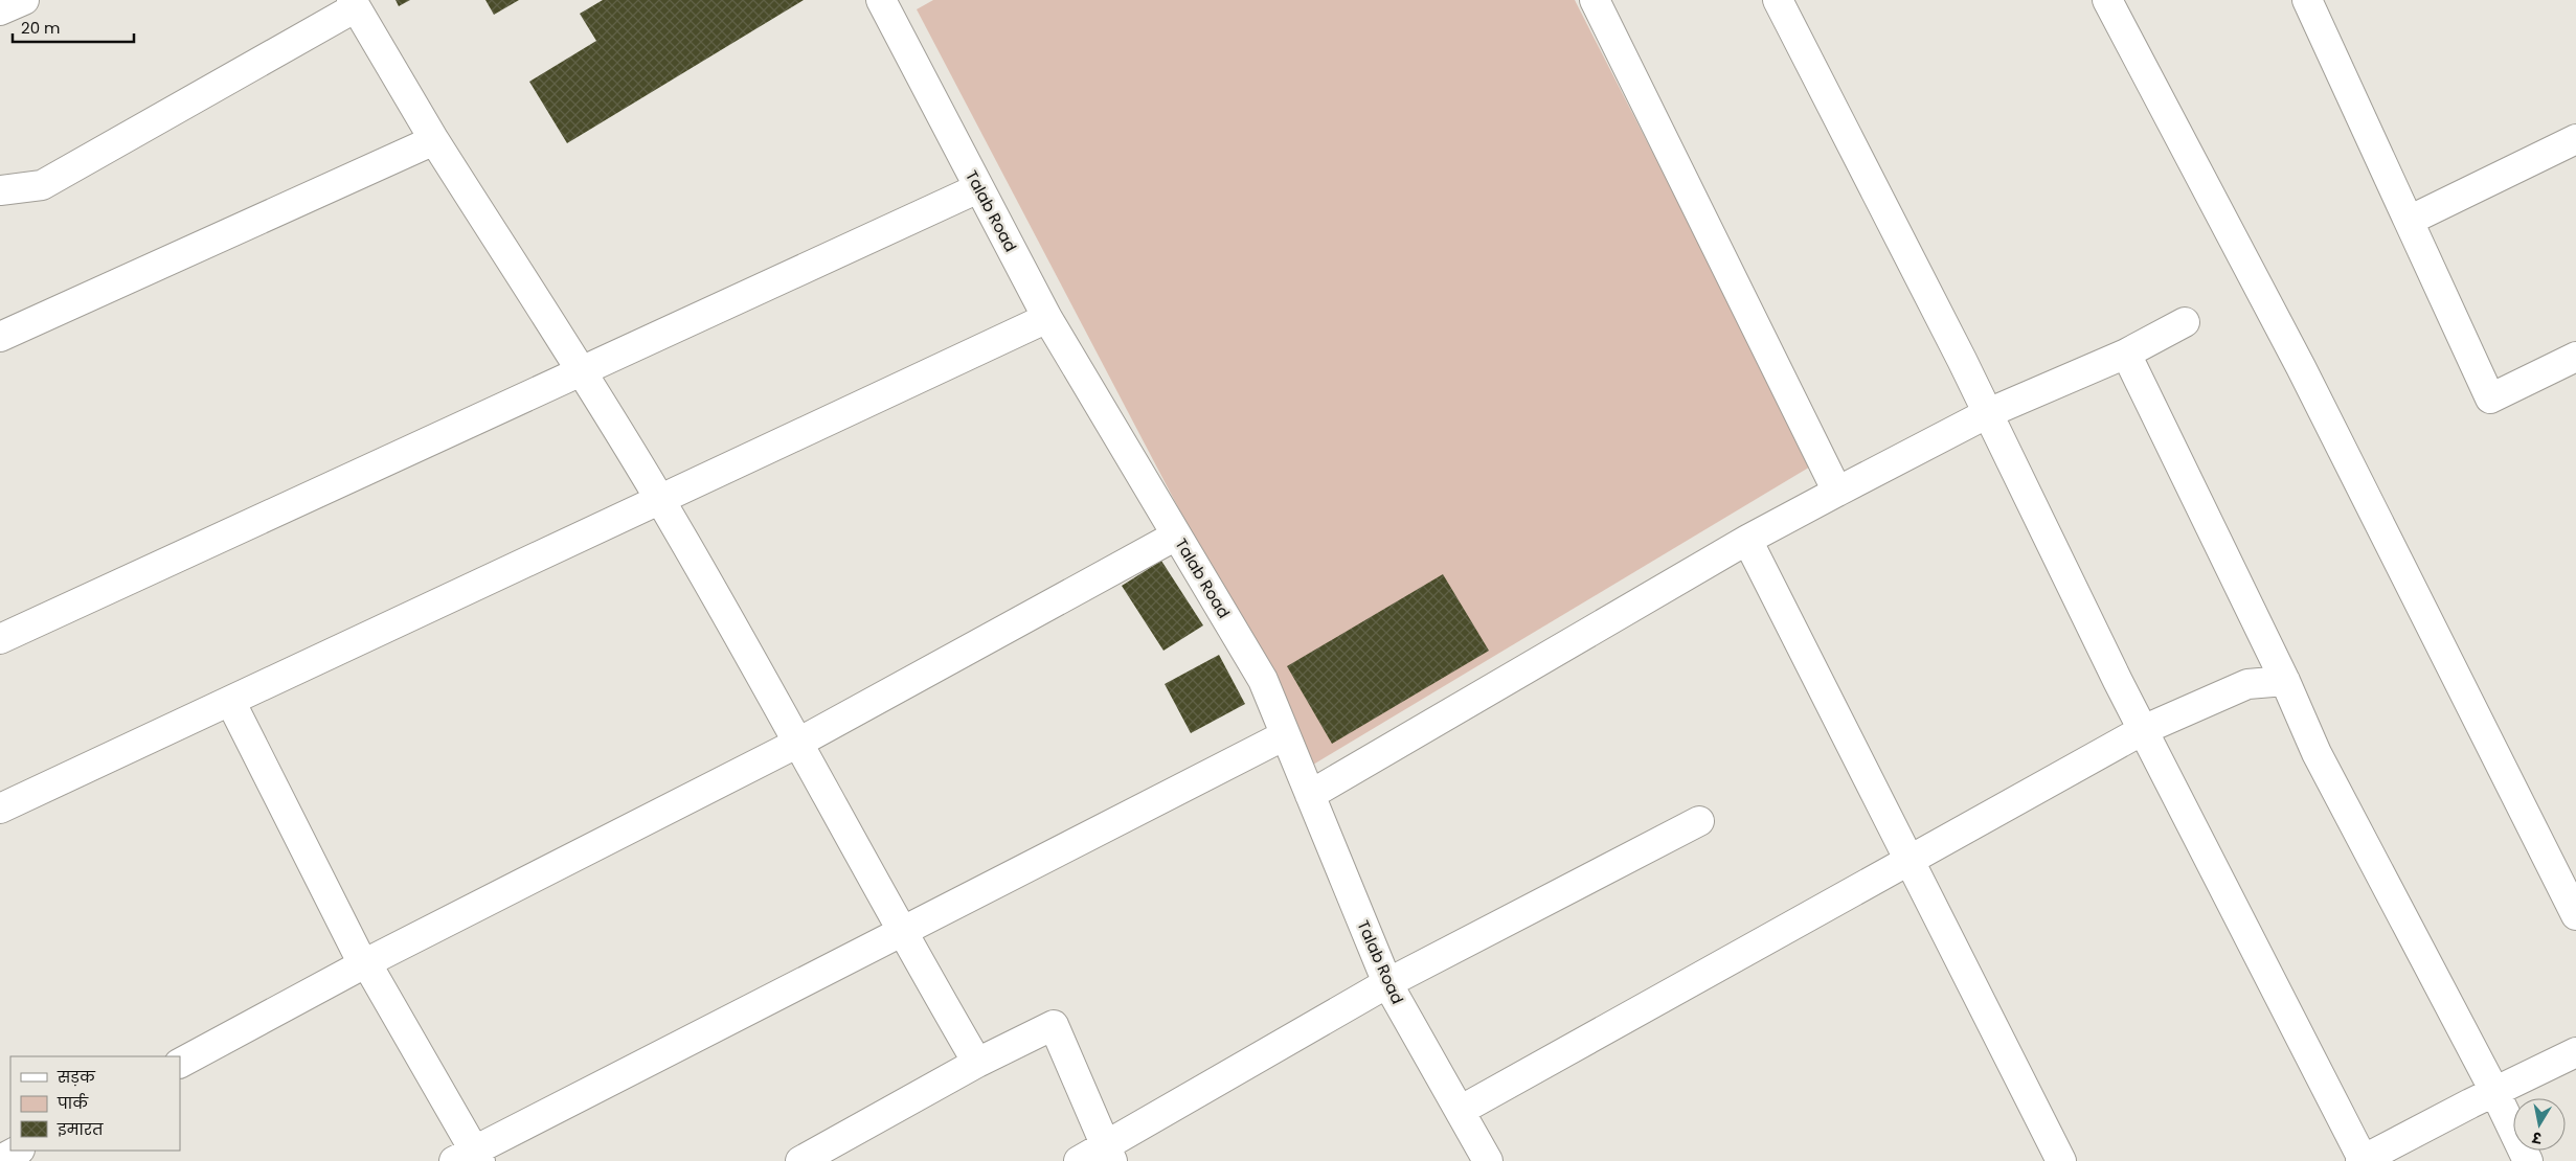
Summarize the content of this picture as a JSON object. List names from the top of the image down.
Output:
{
  "streets": {
    "street": ["Talab Road"]
  },
  "legend": ["सड़क", "पार्क", "इमारत"],
  "scale_bar": "20 m",
  "north": "bottom"
}
